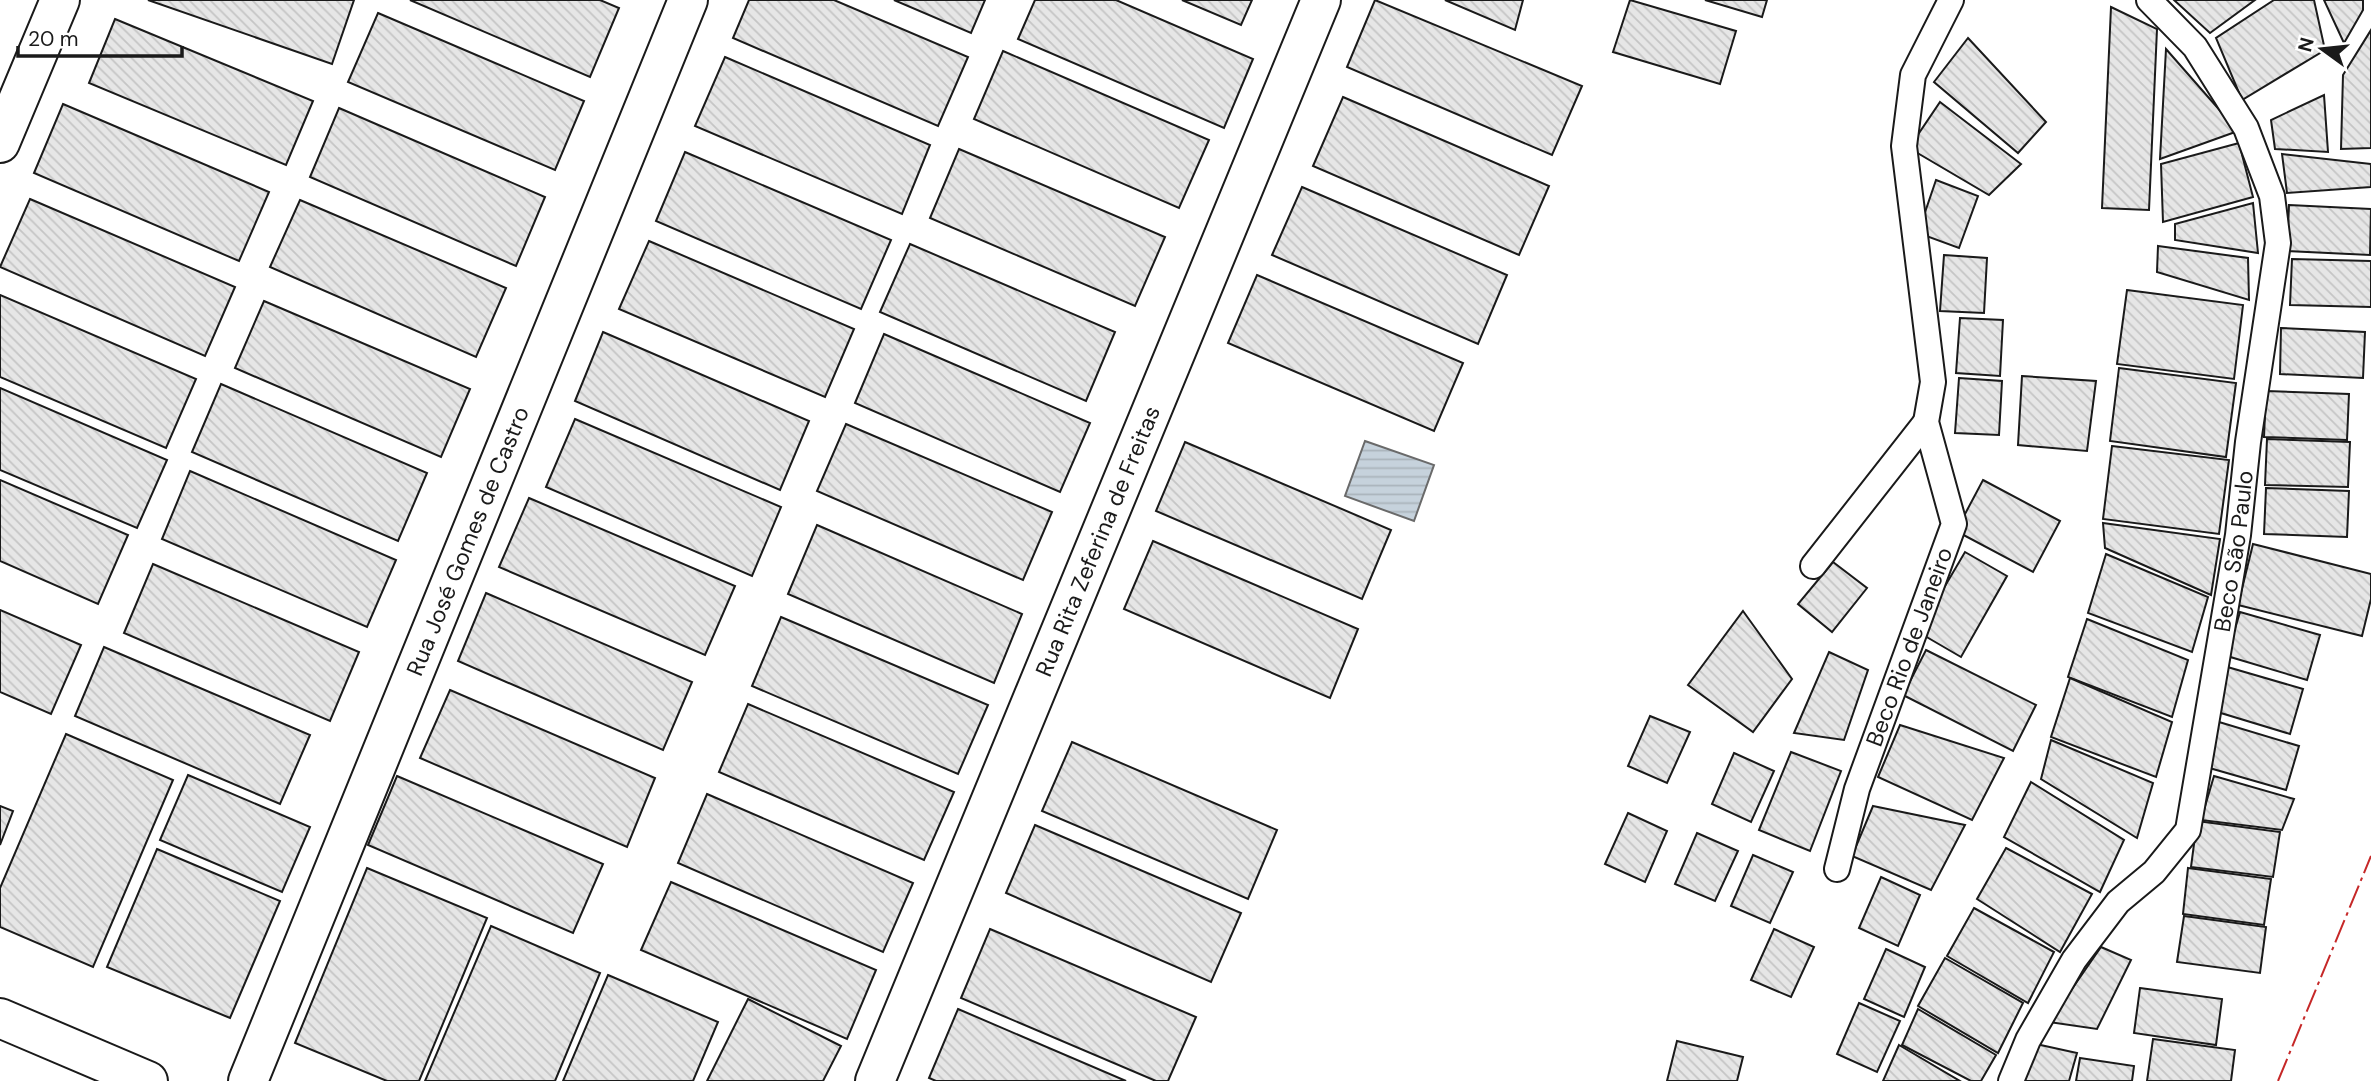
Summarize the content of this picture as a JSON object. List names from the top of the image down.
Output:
{
  "streets": {
    "street": ["Rua José Gomes de Castro", "Rua Rita Zeferina de Freitas"],
    "lane": ["Beco São Paulo", "Beco Rio de Janeiro"]
  },
  "scale_bar": "20 m",
  "north": "left"
}
